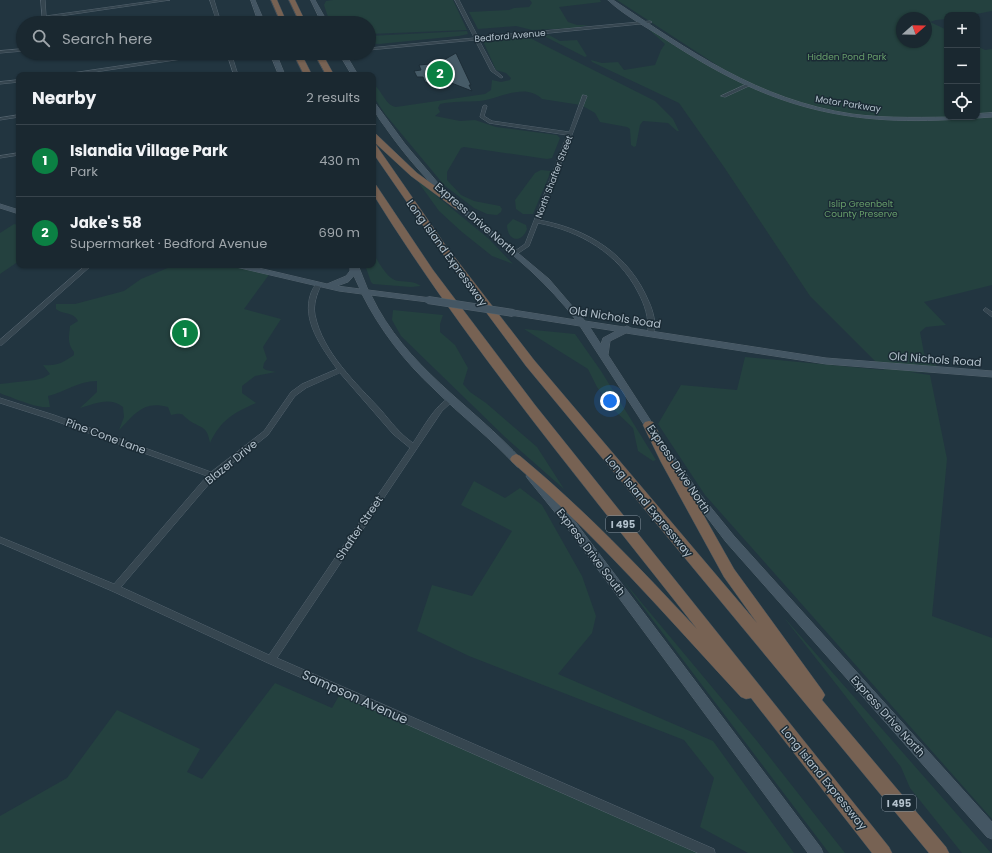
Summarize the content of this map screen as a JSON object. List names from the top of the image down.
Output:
{
  "streets": {
    "highway": ["Long Island Expressway", "I 495"],
    "main road": [
      "Motor Parkway",
      "Express Drive North",
      "Old Nichols Road",
      "Express Drive South"
    ],
    "street": [
      "Bedford Avenue",
      "North Shafter Street",
      "Pine Cone Lane",
      "Blazer Drive",
      "Shafter Street",
      "Sampson Avenue"
    ]
  },
  "crossings": [
    ["Bedford Avenue", "Motor Parkway"],
    ["North Shafter Street", "Express Drive North"],
    ["Express Drive North", "Old Nichols Road"],
    ["Old Nichols Road", "Express Drive South"],
    ["Pine Cone Lane", "Blazer Drive"],
    ["Blazer Drive", "Sampson Avenue"],
    ["Shafter Street", "Express Drive South"],
    ["Shafter Street", "Sampson Avenue"]
  ],
  "parks": ["Hidden Pond Park", "Islip Greenbelt County Preserve"],
  "north": "right",
  "page": {
    "map_buttons": ["+", "−"],
    "search": "Search here",
    "pins": ["2", "1"],
    "heading": ["Nearby", "2 results"],
    "list": [
      {
        "mark": "1",
        "name": "Islandia Village Park",
        "note": "Park",
        "value": "430 m"
      },
      {
        "mark": "2",
        "name": "Jake's 58",
        "note": "Supermarket · Bedford Avenue",
        "value": "690 m"
      }
    ]
  }
}
